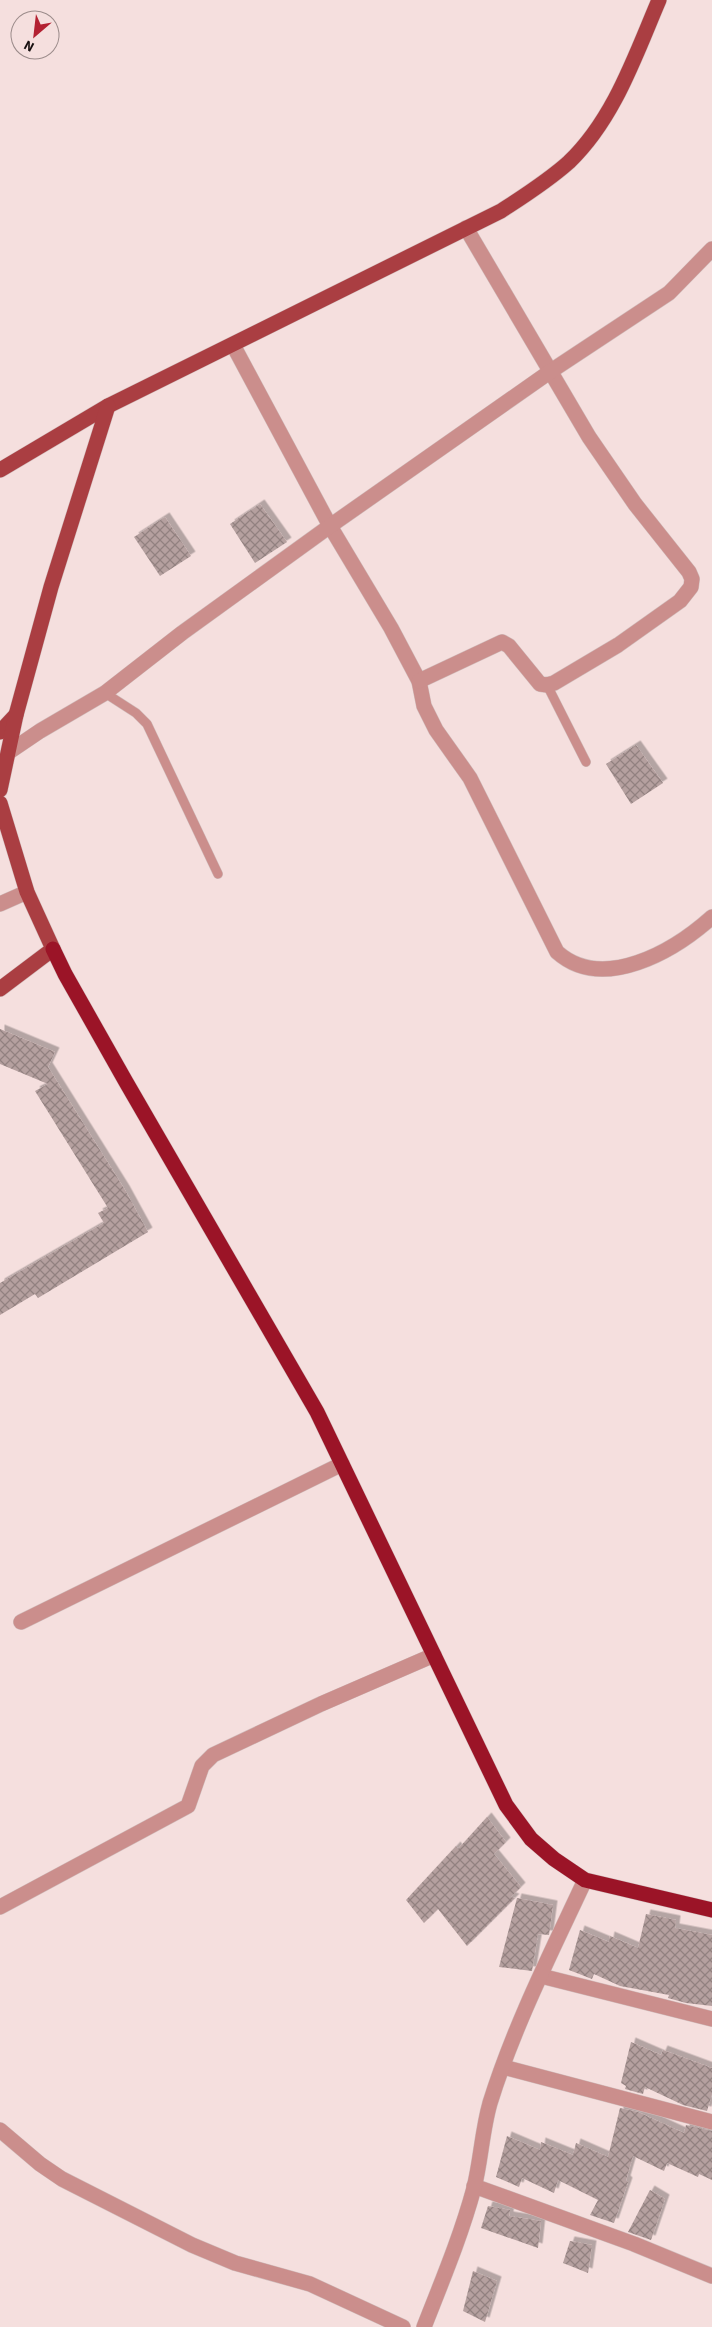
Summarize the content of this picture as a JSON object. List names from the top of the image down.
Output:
{
  "north": "bottom left"
}
